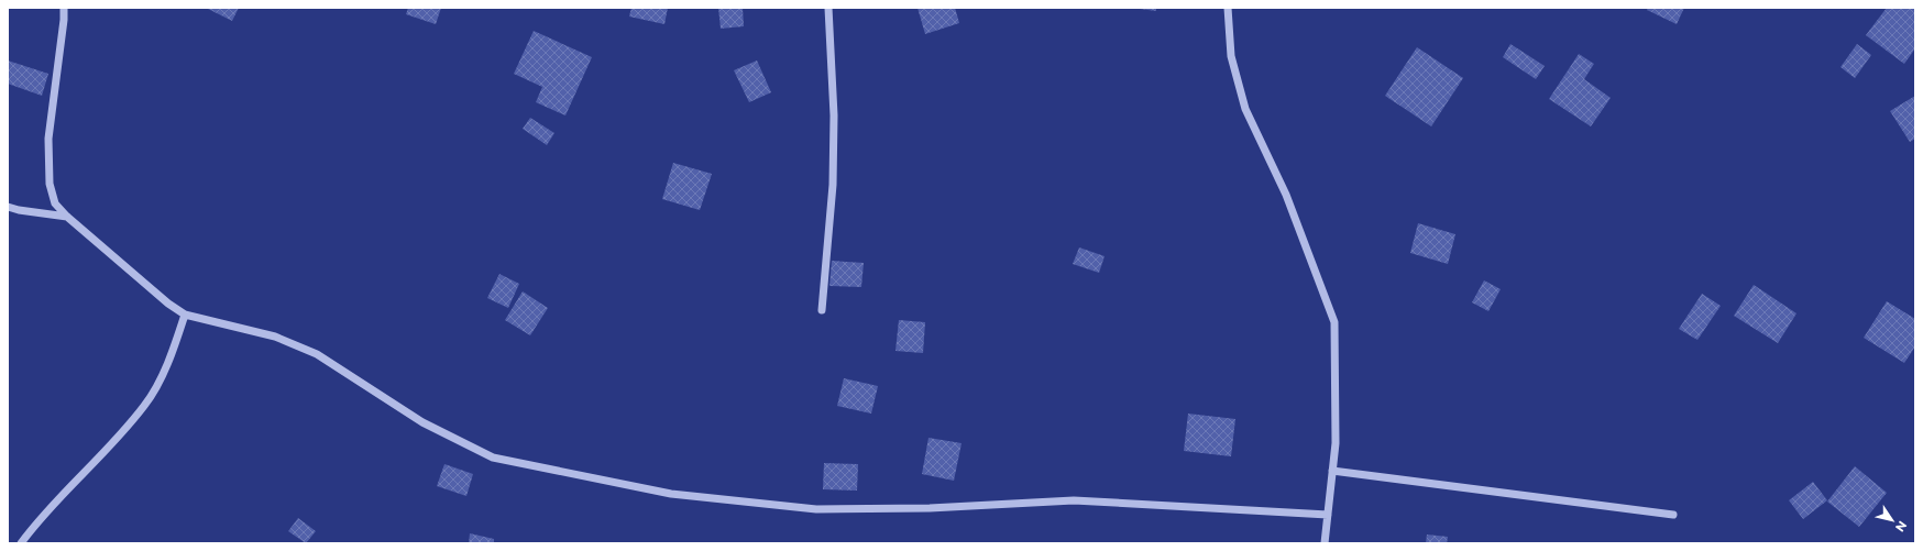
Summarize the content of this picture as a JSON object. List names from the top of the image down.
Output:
{
  "north": "bottom right"
}
